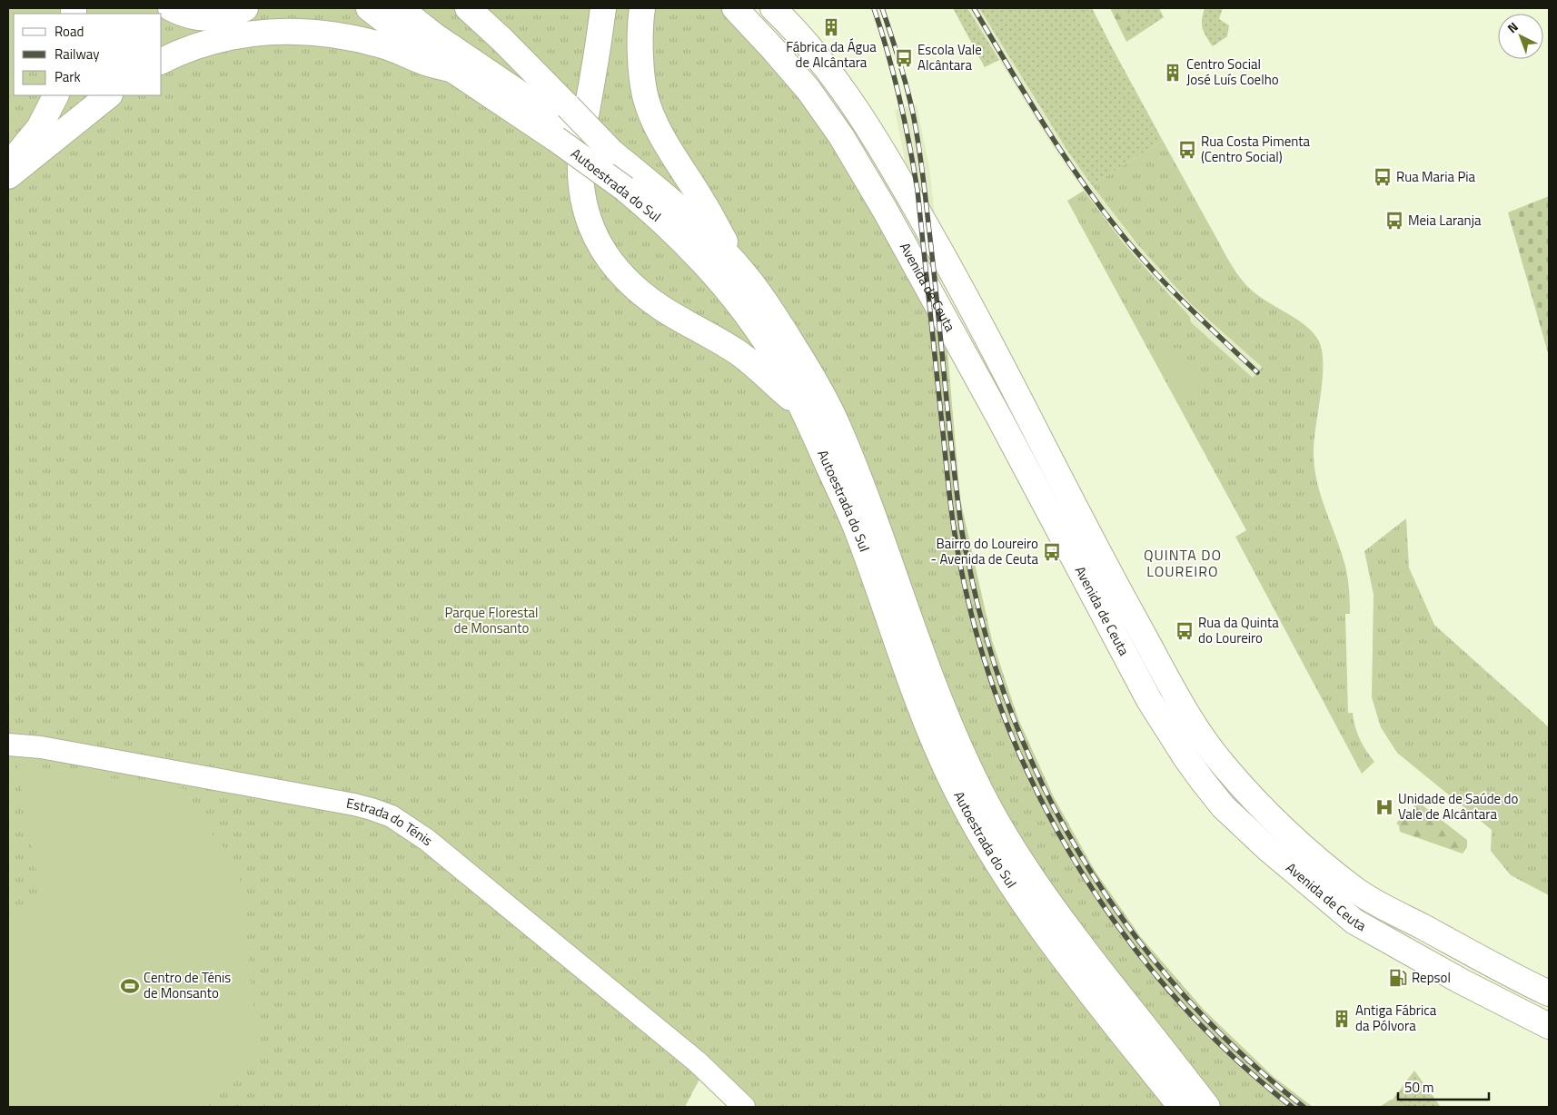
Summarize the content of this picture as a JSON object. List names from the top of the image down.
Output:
{
  "streets": {
    "highway": ["Autoestrada do Sul", "Avenida de Ceuta"],
    "main road": ["Estrada do Ténis"]
  },
  "districts": ["QUINTA DO LOUREIRO"],
  "parks": ["Parque Florestal de Monsanto"],
  "places": {
    "building": ["Fábrica da Água de Alcântara", "Centro Social José Luís Coelho", "Antiga Fábrica da Pólvora"],
    "bus stop": [
      "Escola Vale Alcântara",
      "Rua Costa Pimenta (Centro Social)",
      "Rua Maria Pia",
      "Meia Laranja",
      "Bairro do Loureiro - Avenida de Ceuta",
      "Rua da Quinta do Loureiro"
    ],
    "hospital": ["Unidade de Saúde do Vale de Alcântara"],
    "fuel station": ["Repsol"],
    "sports": ["Centro de Ténis de Monsanto"]
  },
  "legend": ["Road", "Railway", "Park"],
  "scale_bar": "50 m",
  "north": "top left"
}
